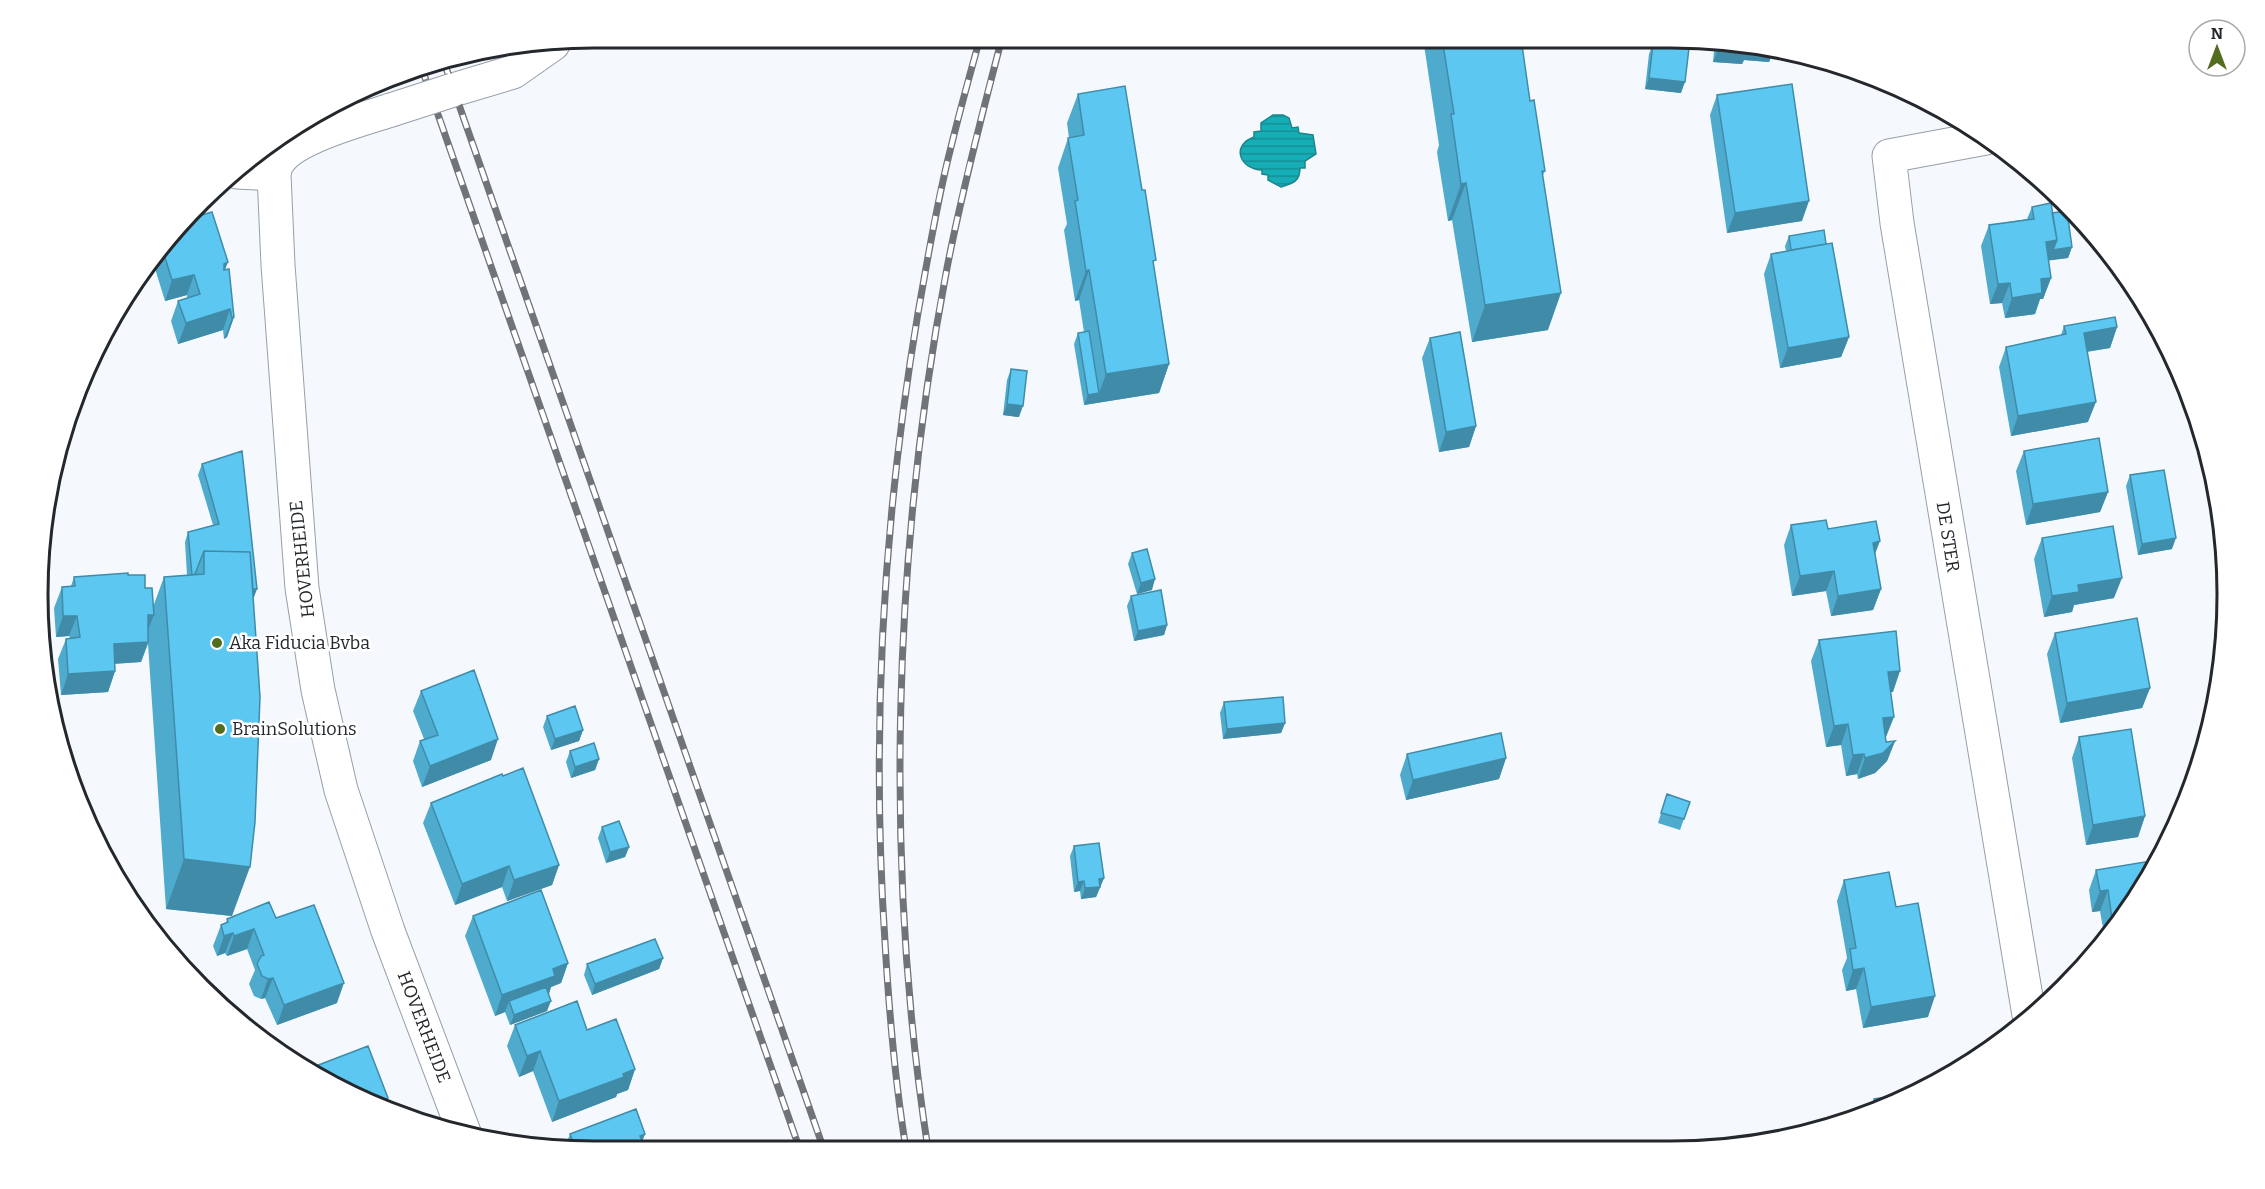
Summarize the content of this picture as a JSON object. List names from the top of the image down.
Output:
{
  "streets": {
    "street": ["DE STER", "HOVERHEIDE"]
  },
  "places": ["Aka Fiducia Bvba", "BrainSolutions"],
  "north": "top"
}
